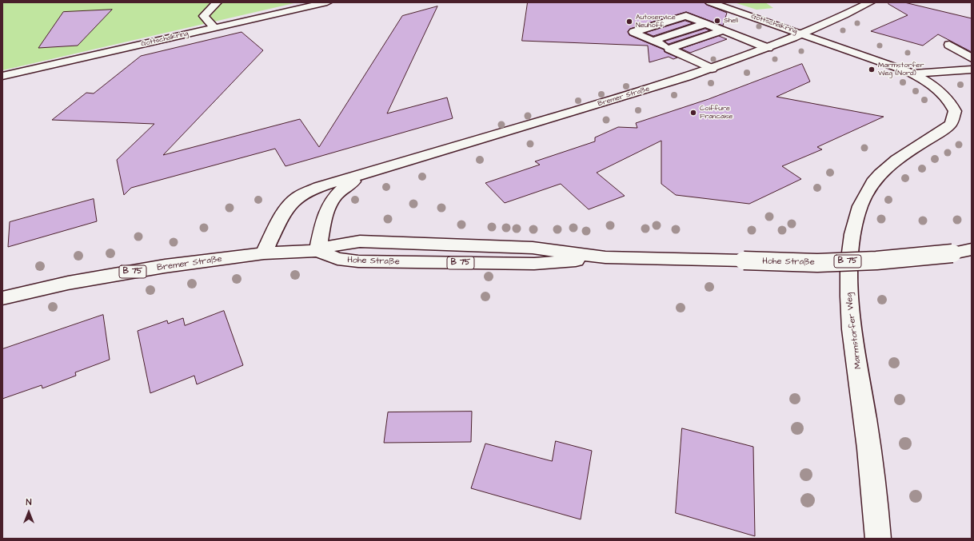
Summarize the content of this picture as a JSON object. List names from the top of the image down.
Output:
{
  "streets": {
    "main road": [
      "Gottschalkring",
      "Bremer Straße",
      "Hohe Straße",
      "B 75",
      "Marmstorfer Weg"
    ]
  },
  "crossings": [
    ["Gottschalkring", "Bremer Straße"],
    ["Gottschalkring", "Marmstorfer Weg"],
    ["Bremer Straße", "Hohe Straße"],
    ["Bremer Straße", "Marmstorfer Weg"]
  ],
  "places": [
    "Shell",
    "Autoservice Neuhoff",
    "Marmstorfer Weg (Nord)",
    "Coiffure Francaise"
  ],
  "north": "top"
}
